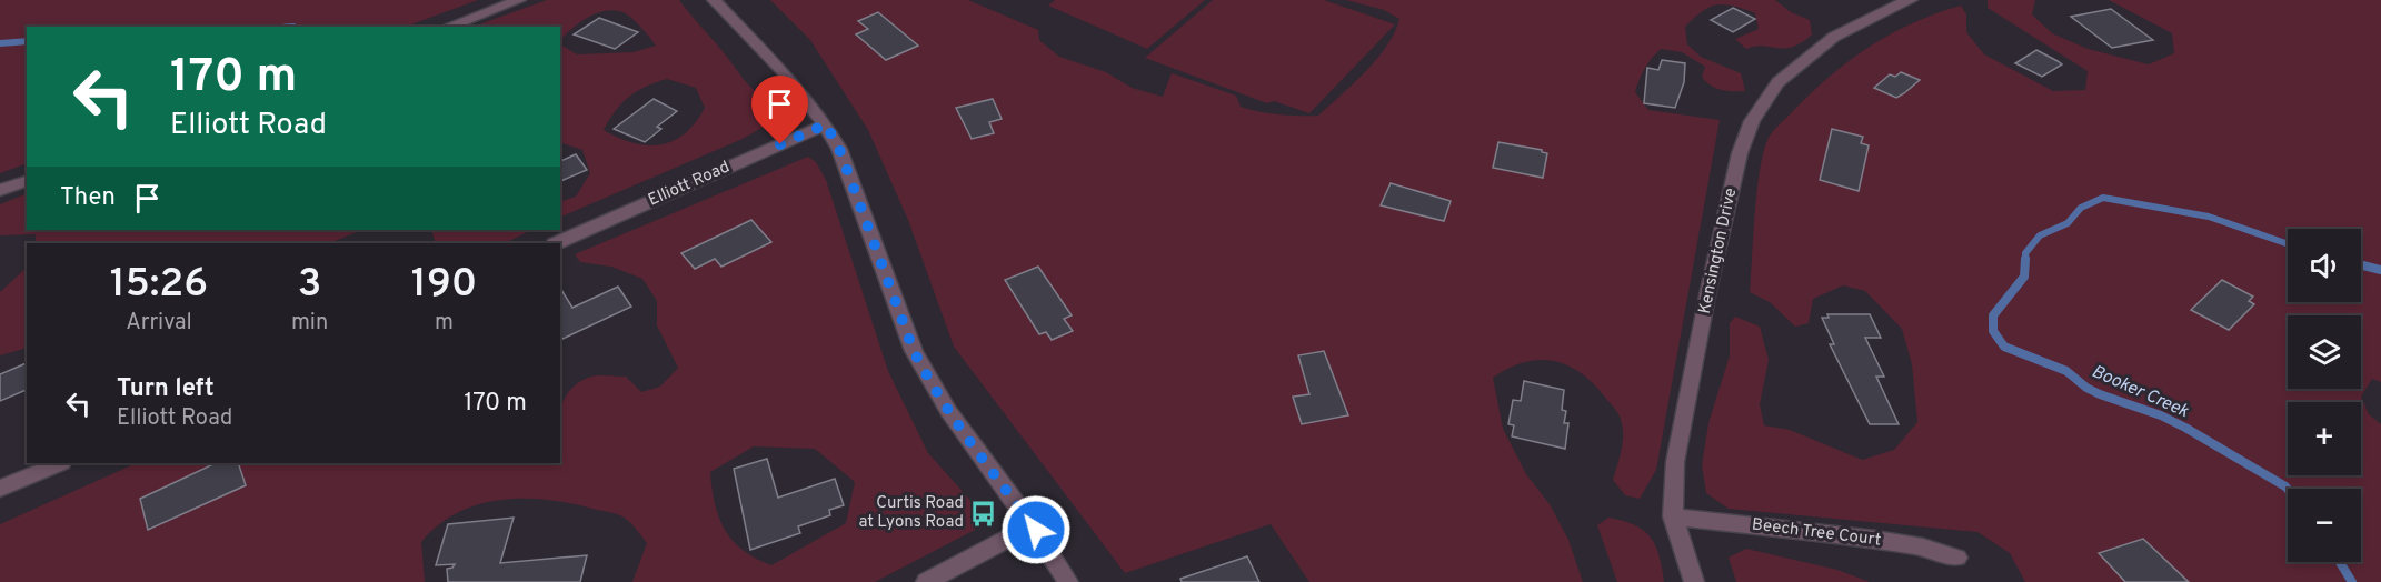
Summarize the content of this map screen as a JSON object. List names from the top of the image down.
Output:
{
  "streets": {
    "street": ["Elliott Road", "Kensington Drive", "Beech Tree Court"]
  },
  "crossings": [
    ["Kensington Drive", "Beech Tree Court"]
  ],
  "water": ["Booker Creek"],
  "places": {
    "bus stop": ["Curtis Road at Lyons Road"]
  },
  "page": {
    "turn": ["170 m", "Elliott Road"],
    "then": "Then",
    "map_buttons": ["+", "−"],
    "eta": [
      "15:26",
      "Arrival",
      "3",
      "min",
      "190",
      "m"
    ],
    "list": [
      {
        "name": "Turn left",
        "note": "Elliott Road",
        "value": "170 m"
      }
    ]
  }
}
